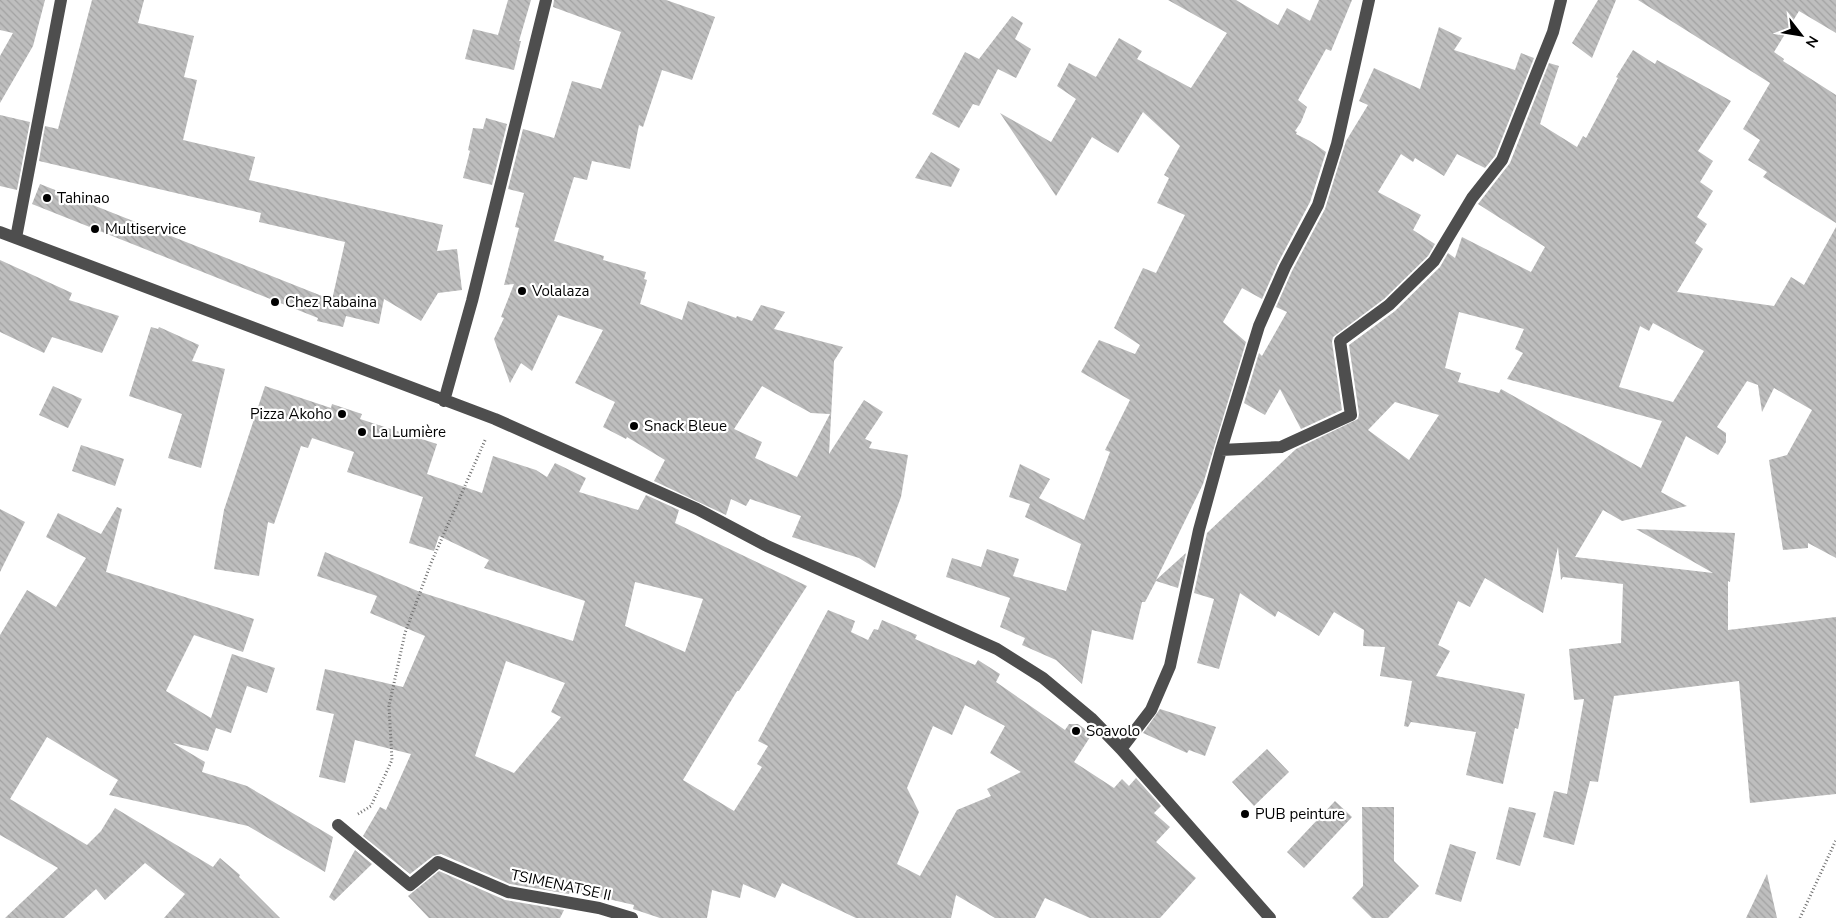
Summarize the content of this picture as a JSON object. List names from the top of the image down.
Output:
{
  "streets": {
    "street": ["TSIMENATSE II"]
  },
  "places": [
    "Tahinao",
    "Multiservice",
    "Volalaza",
    "Chez Rabaina",
    "Pizza Akoho",
    "Snack Bleue",
    "La Lumière",
    "Soavolo",
    "PUB peinture"
  ],
  "north": "bottom right"
}
